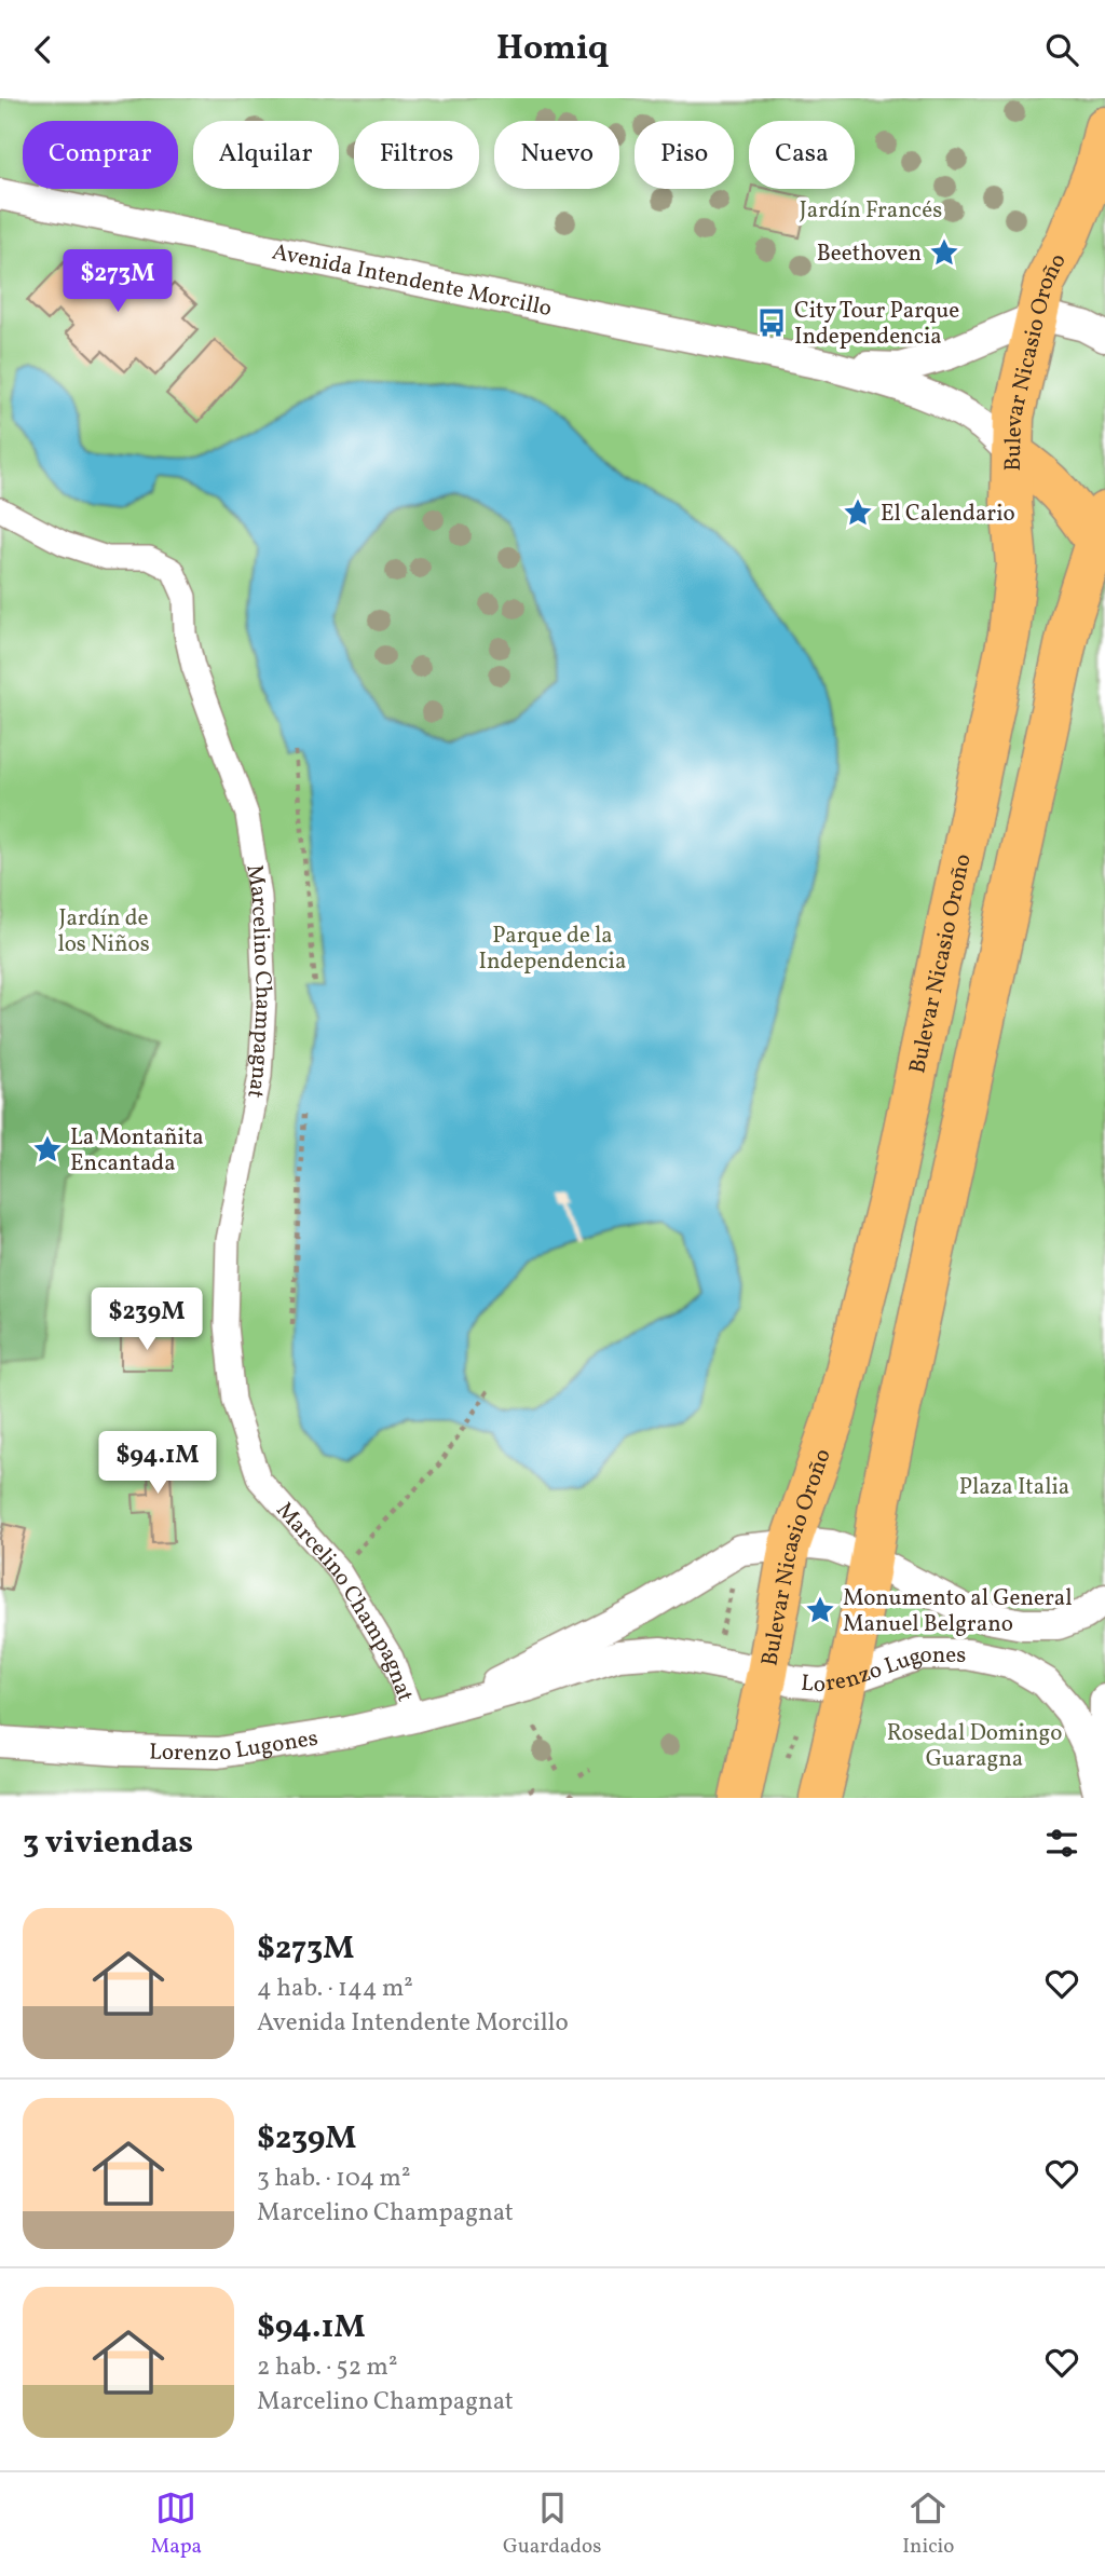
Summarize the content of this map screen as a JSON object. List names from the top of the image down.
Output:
{
  "streets": {
    "main road": ["Bulevar Nicasio Oroño"],
    "street": ["Avenida Intendente Morcillo", "Marcelino Champagnat", "Lorenzo Lugones"]
  },
  "crossings": [
    ["Avenida Intendente Morcillo", "Bulevar Nicasio Oroño"],
    ["Bulevar Nicasio Oroño", "Lorenzo Lugones"],
    ["Marcelino Champagnat", "Lorenzo Lugones"]
  ],
  "parks": [
    "Jardín Francés",
    "Jardín de los Niños",
    "Parque de la Independencia",
    "Plaza Italia",
    "Rosedal Domingo Guaragna"
  ],
  "places": {
    "place": [
      "Beethoven",
      "El Calendario",
      "La Montañita Encantada",
      "Monumento al General Manuel Belgrano"
    ],
    "bus stop": ["City Tour Parque Independencia"]
  },
  "page": {
    "header": "Homiq",
    "chip": [
      "Comprar",
      "Alquilar",
      "Filtros",
      "Nuevo",
      "Piso",
      "Casa"
    ],
    "price": ["$273M", "$239M", "$94.1M"],
    "heading": "3 viviendas",
    "list": [
      {
        "name": "$273M",
        "note": "4 hab. · 144 m² · Avenida Intendente Morcillo"
      },
      {
        "name": "$239M",
        "note": "3 hab. · 104 m² · Marcelino Champagnat"
      },
      {
        "name": "$94.1M",
        "note": "2 hab. · 52 m² · Marcelino Champagnat"
      }
    ],
    "tabs": ["Mapa", "Guardados", "Inicio"]
  }
}
